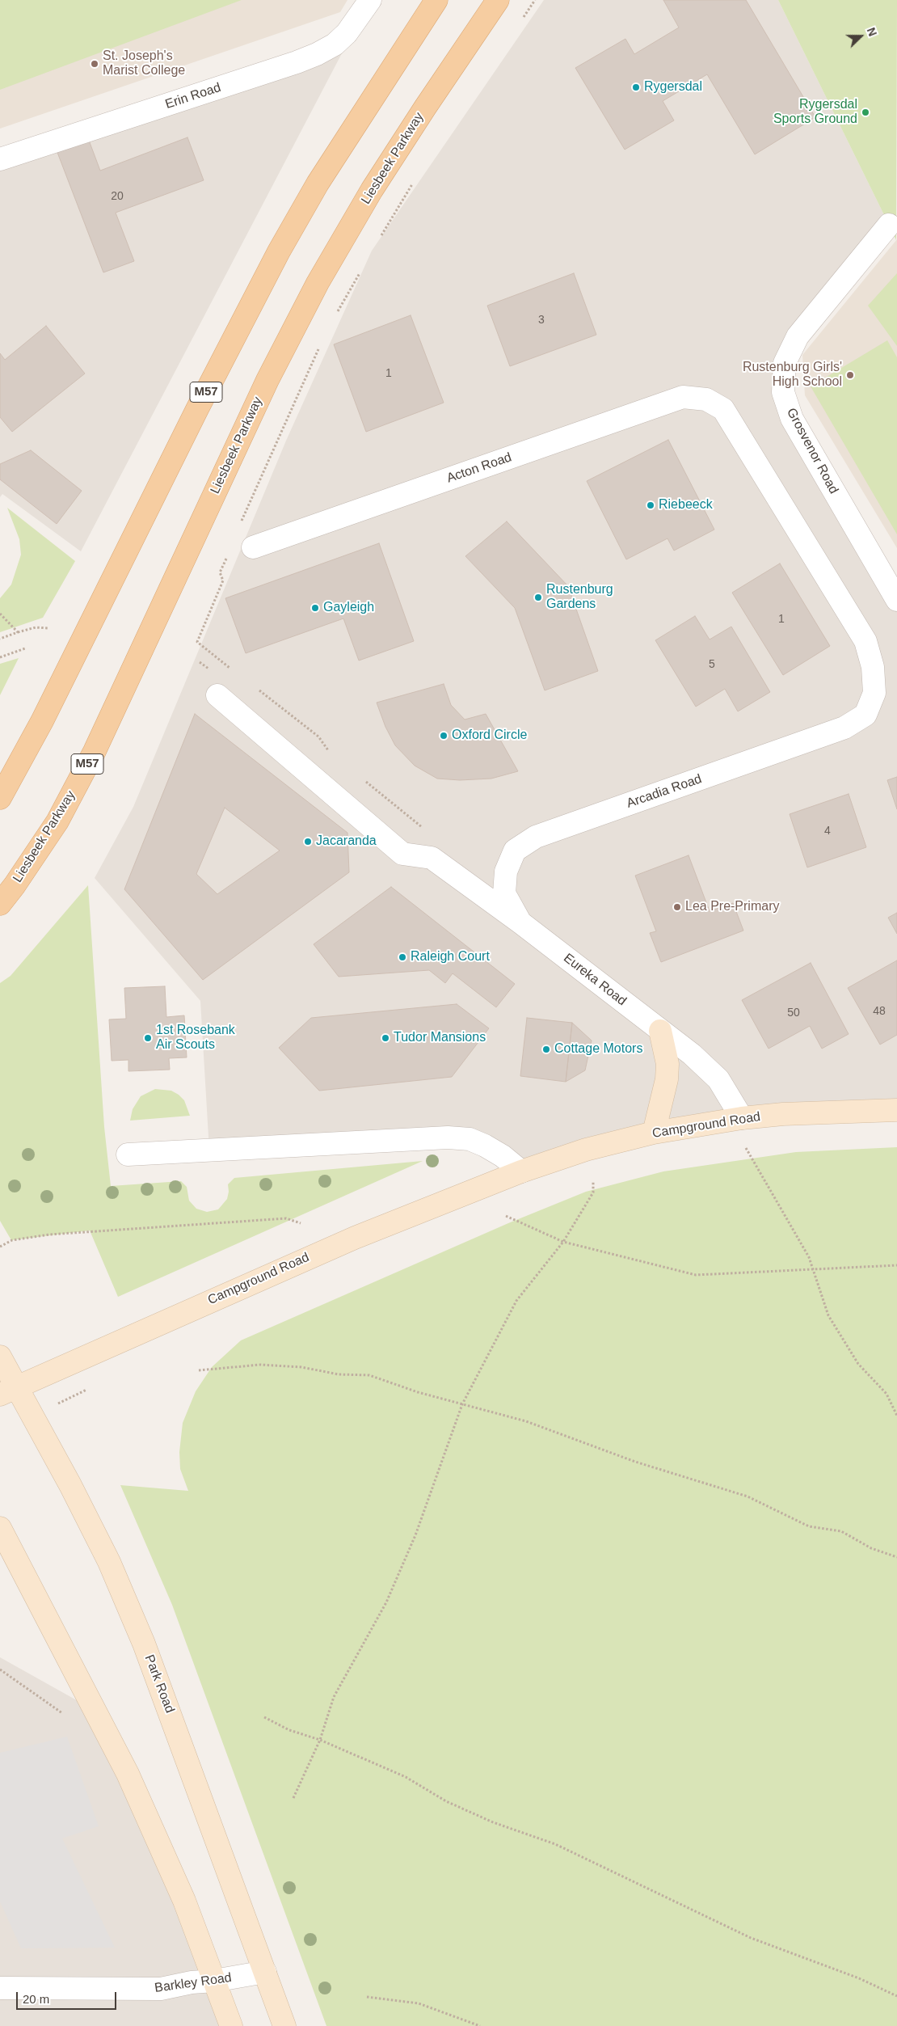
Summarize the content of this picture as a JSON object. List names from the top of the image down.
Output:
{
  "streets": {
    "main road": [
      "Liesbeek Parkway",
      "M57",
      "Campground Road",
      "Park Road"
    ],
    "street": [
      "Erin Road",
      "Grosvenor Road",
      "Acton Road",
      "Arcadia Road",
      "Eureka Road",
      "Barkley Road"
    ]
  },
  "crossings": [
    ["Acton Road", "Arcadia Road"],
    ["Arcadia Road", "Eureka Road"],
    ["Eureka Road", "Campground Road"],
    ["Campground Road", "Park Road"],
    ["Park Road", "Barkley Road"]
  ],
  "places": [
    "St. Joseph's Marist College",
    "Rygersdal",
    "Rygersdal Sports Ground",
    "Rustenburg Girls' High School",
    "Riebeeck",
    "Rustenburg Gardens",
    "Gayleigh",
    "Oxford Circle",
    "Jacaranda",
    "Lea Pre-Primary",
    "Raleigh Court",
    "1st Rosebank Air Scouts",
    "Tudor Mansions",
    "Cottage Motors"
  ],
  "house_numbers": [
    "20",
    "3",
    "1",
    "1",
    "5",
    "4",
    "48",
    "50"
  ],
  "scale_bar": "20 m",
  "north": "right"
}
